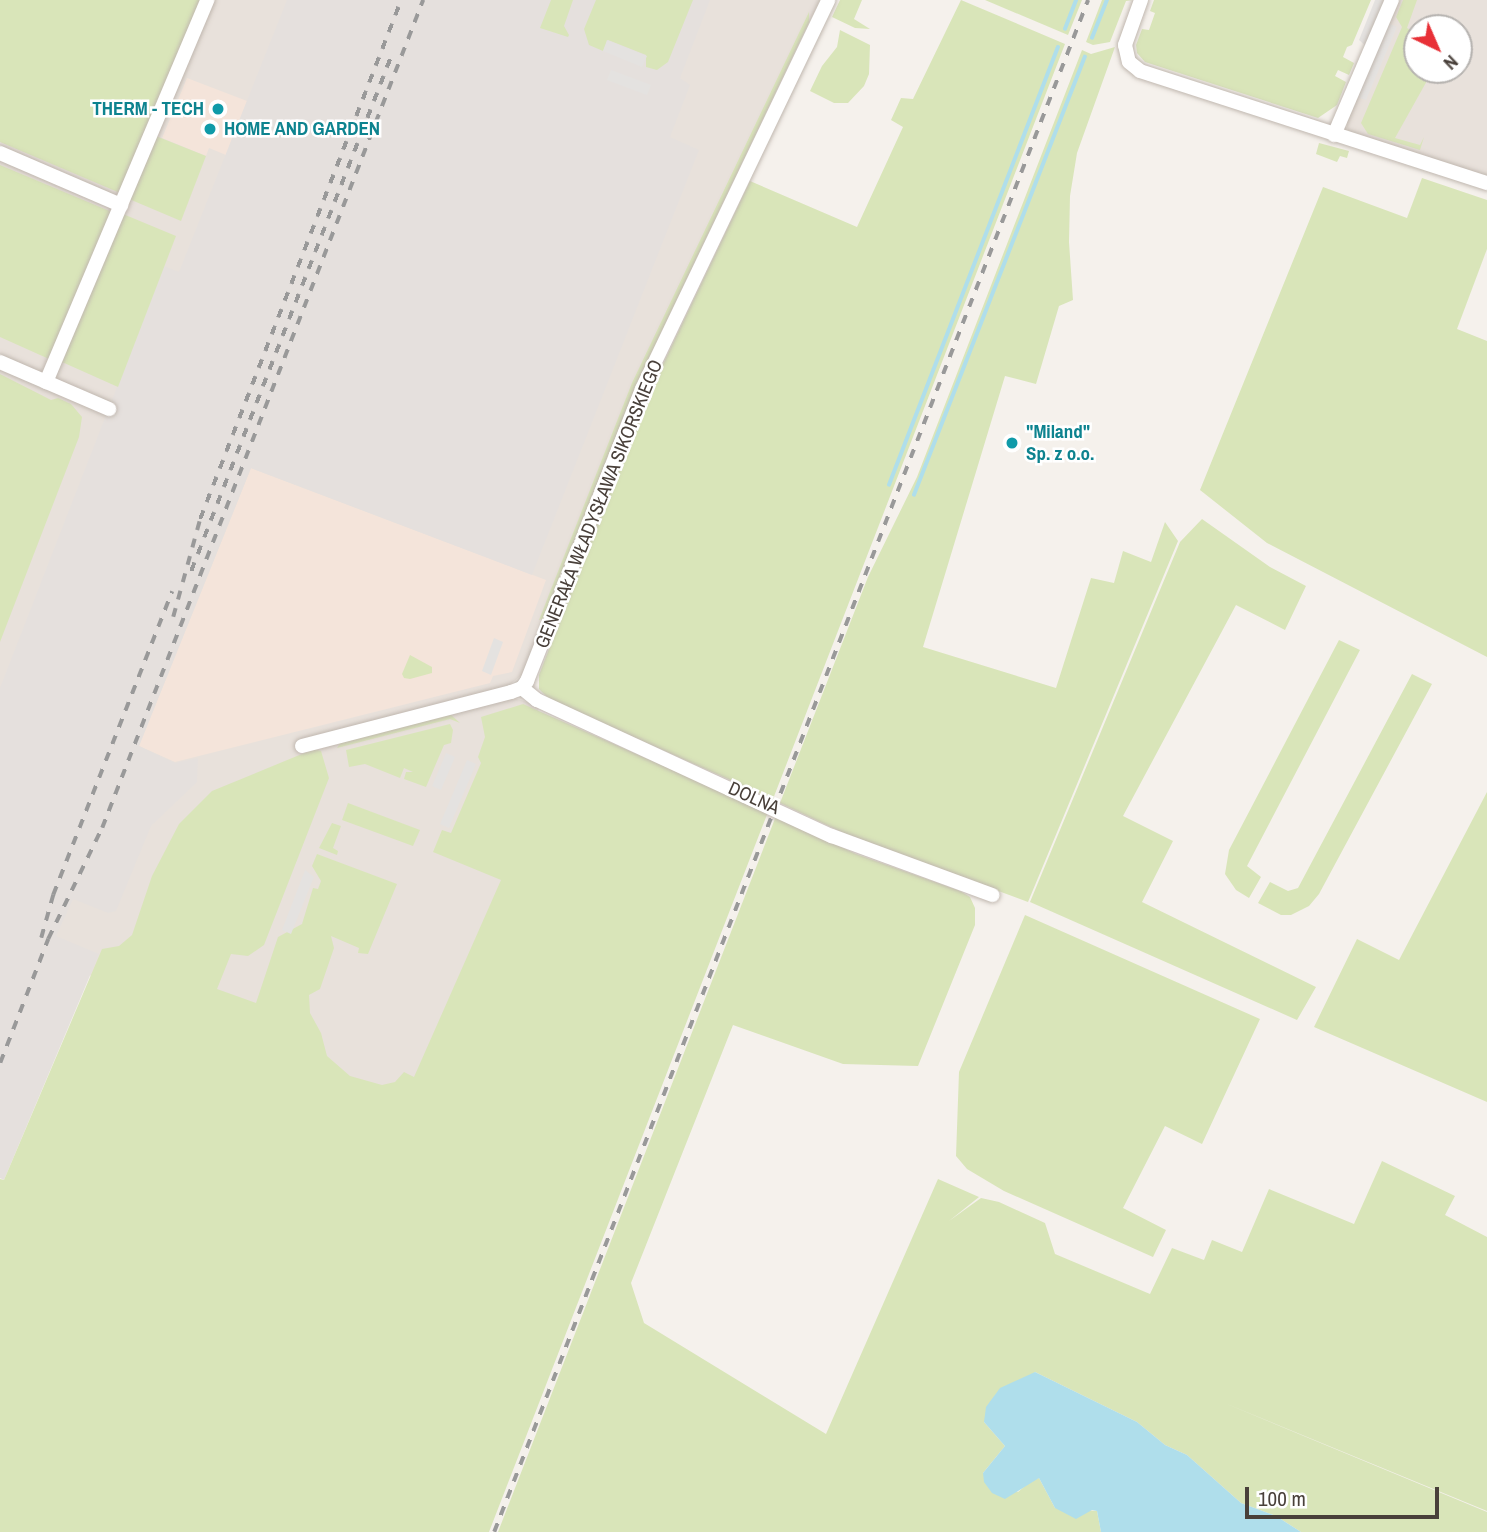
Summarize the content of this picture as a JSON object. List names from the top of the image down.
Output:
{
  "streets": {
    "street": ["GENERAŁA WŁADYSŁAWA SIKORSKIEGO", "DOLNA"]
  },
  "crossings": [
    ["GENERAŁA WŁADYSŁAWA SIKORSKIEGO", "DOLNA"]
  ],
  "places": ["THERM - TECH", "HOME AND GARDEN", "\"Miland\" Sp. z o.o."],
  "scale_bar": "100 m",
  "north": "bottom right"
}
